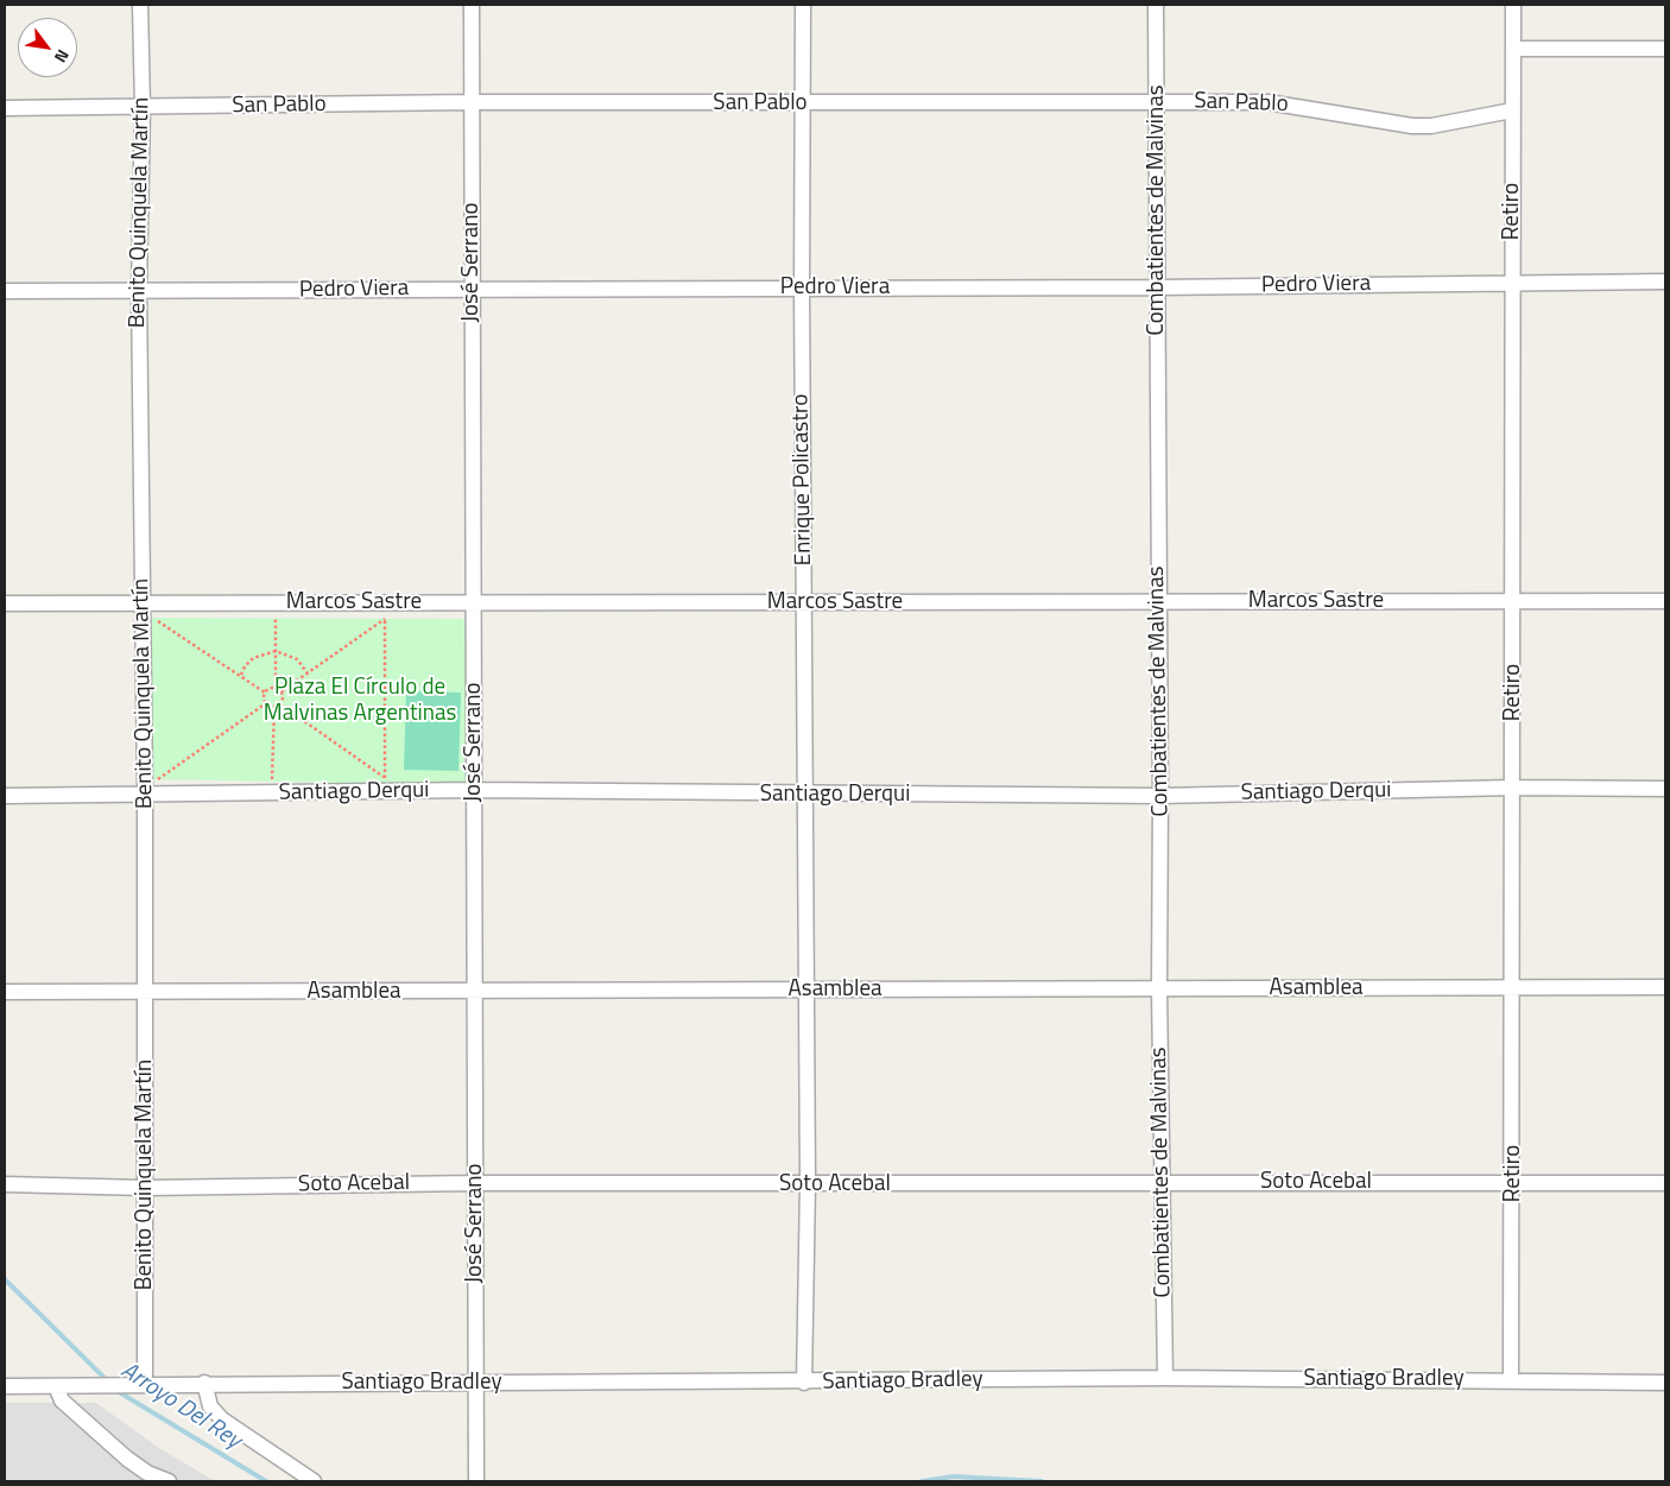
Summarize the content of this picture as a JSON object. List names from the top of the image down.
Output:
{
  "streets": {
    "street": [
      "San Pablo",
      "Combatientes de Malvinas",
      "Retiro",
      "Benito Quinquela Martín",
      "José Serrano",
      "Pedro Viera",
      "Enrique Policastro",
      "Marcos Sastre",
      "Santiago Derqui",
      "Asamblea",
      "Soto Acebal",
      "Santiago Bradley"
    ]
  },
  "crossings": [
    ["San Pablo", "Combatientes de Malvinas"],
    ["San Pablo", "Retiro"],
    ["San Pablo", "Benito Quinquela Martín"],
    ["San Pablo", "José Serrano"],
    ["San Pablo", "Enrique Policastro"],
    ["Combatientes de Malvinas", "Pedro Viera"],
    ["Combatientes de Malvinas", "Marcos Sastre"],
    ["Combatientes de Malvinas", "Santiago Derqui"],
    ["Combatientes de Malvinas", "Asamblea"],
    ["Combatientes de Malvinas", "Soto Acebal"],
    ["Combatientes de Malvinas", "Santiago Bradley"],
    ["Retiro", "Pedro Viera"],
    ["Retiro", "Marcos Sastre"],
    ["Retiro", "Santiago Derqui"],
    ["Retiro", "Asamblea"],
    ["Retiro", "Soto Acebal"],
    ["Retiro", "Santiago Bradley"],
    ["Benito Quinquela Martín", "Pedro Viera"],
    ["Benito Quinquela Martín", "Marcos Sastre"],
    ["Benito Quinquela Martín", "Santiago Derqui"],
    ["Benito Quinquela Martín", "Asamblea"],
    ["Benito Quinquela Martín", "Soto Acebal"],
    ["Benito Quinquela Martín", "Santiago Bradley"],
    ["José Serrano", "Pedro Viera"],
    ["José Serrano", "Marcos Sastre"],
    ["José Serrano", "Santiago Derqui"],
    ["José Serrano", "Asamblea"],
    ["José Serrano", "Soto Acebal"],
    ["José Serrano", "Santiago Bradley"],
    ["Pedro Viera", "Enrique Policastro"],
    ["Enrique Policastro", "Marcos Sastre"],
    ["Enrique Policastro", "Santiago Derqui"],
    ["Enrique Policastro", "Asamblea"],
    ["Enrique Policastro", "Soto Acebal"],
    ["Enrique Policastro", "Santiago Bradley"]
  ],
  "water": ["Arroyo Del Rey"],
  "parks": ["Plaza El Círculo de Malvinas Argentinas"],
  "north": "bottom right"
}
